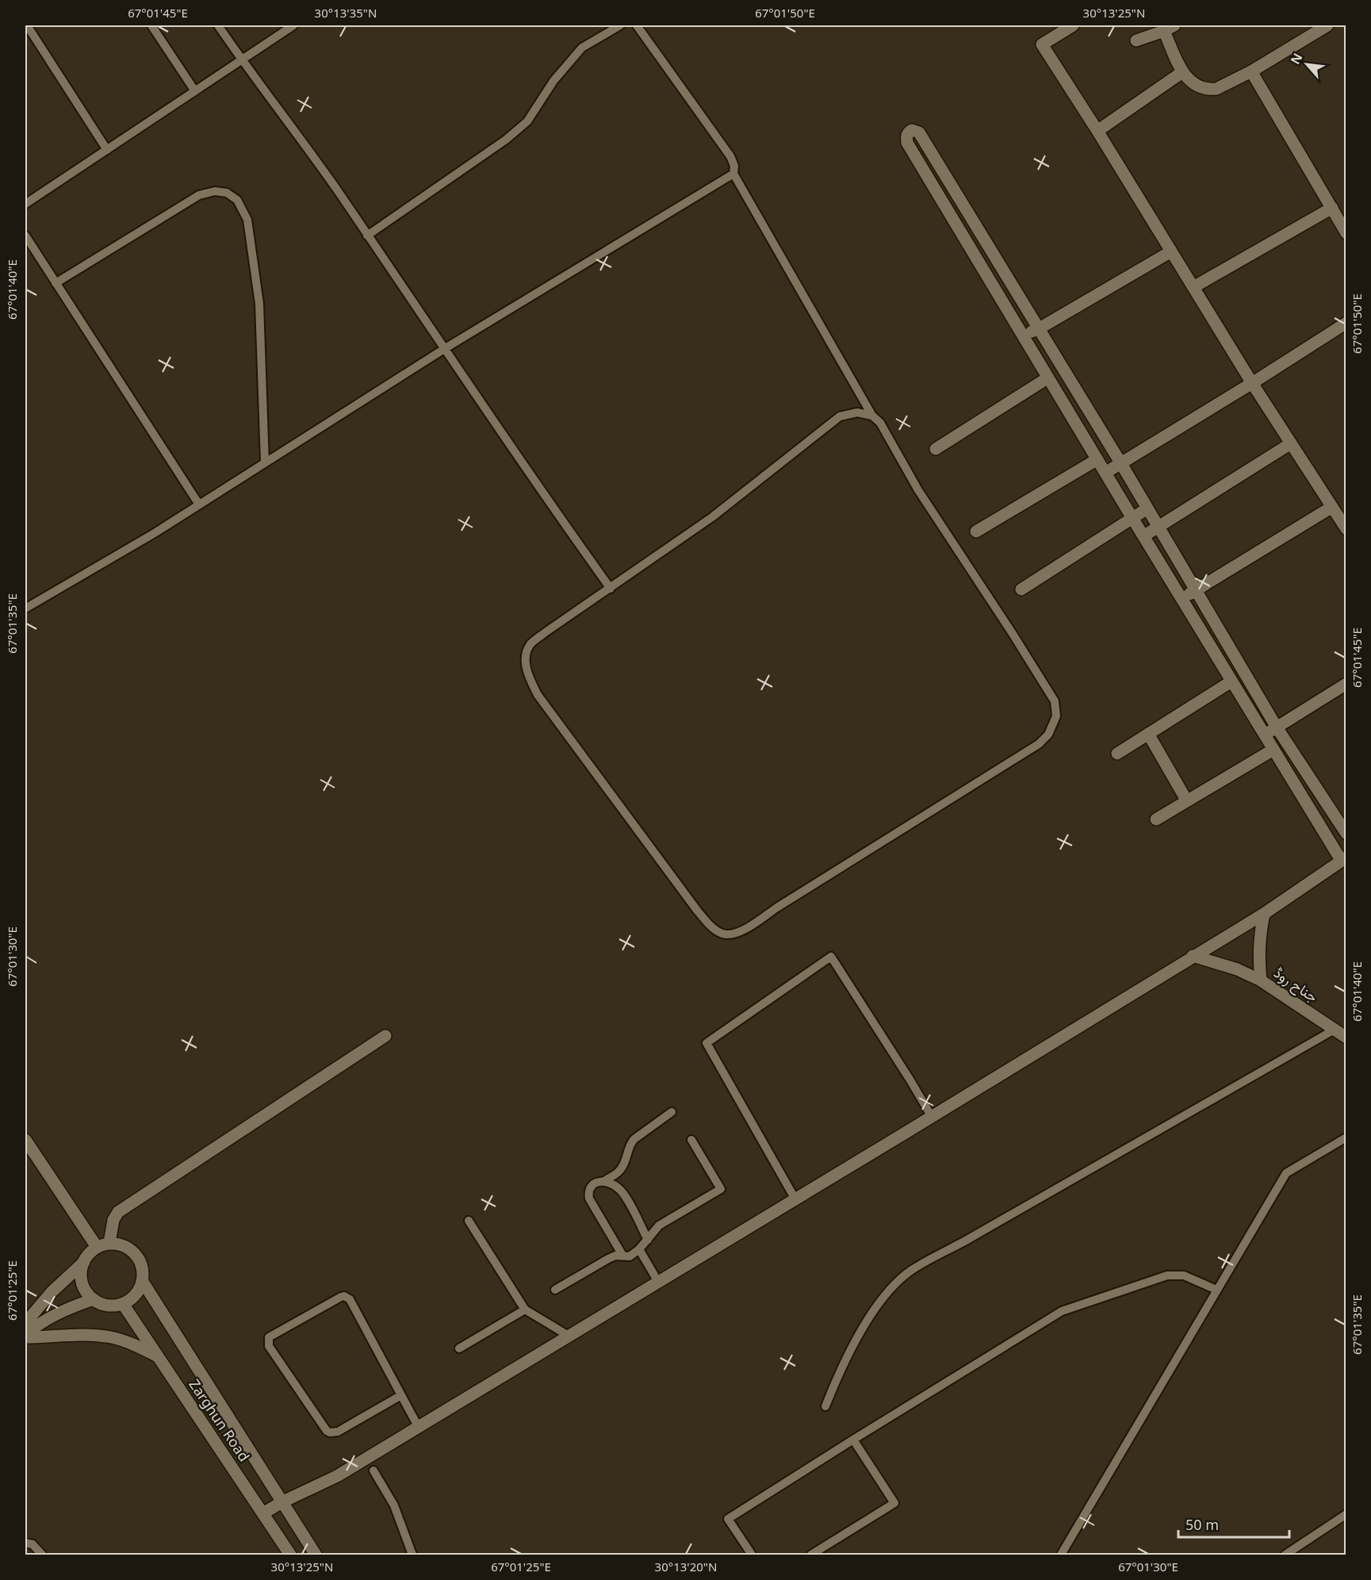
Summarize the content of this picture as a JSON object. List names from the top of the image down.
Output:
{
  "streets": {
    "street": ["جناح روڈ", "Zarghun Road"]
  },
  "scale_bar": "50 m",
  "north": "top left",
  "coordinates": [
    "67°01'45\"E",
    "30°13'35\"N",
    "67°01'50\"E",
    "30°13'25\"N",
    "67°01'40\"E",
    "67°01'35\"E",
    "67°01'30\"E",
    "67°01'25\"E",
    "30°13'20\"N"
  ]
}
